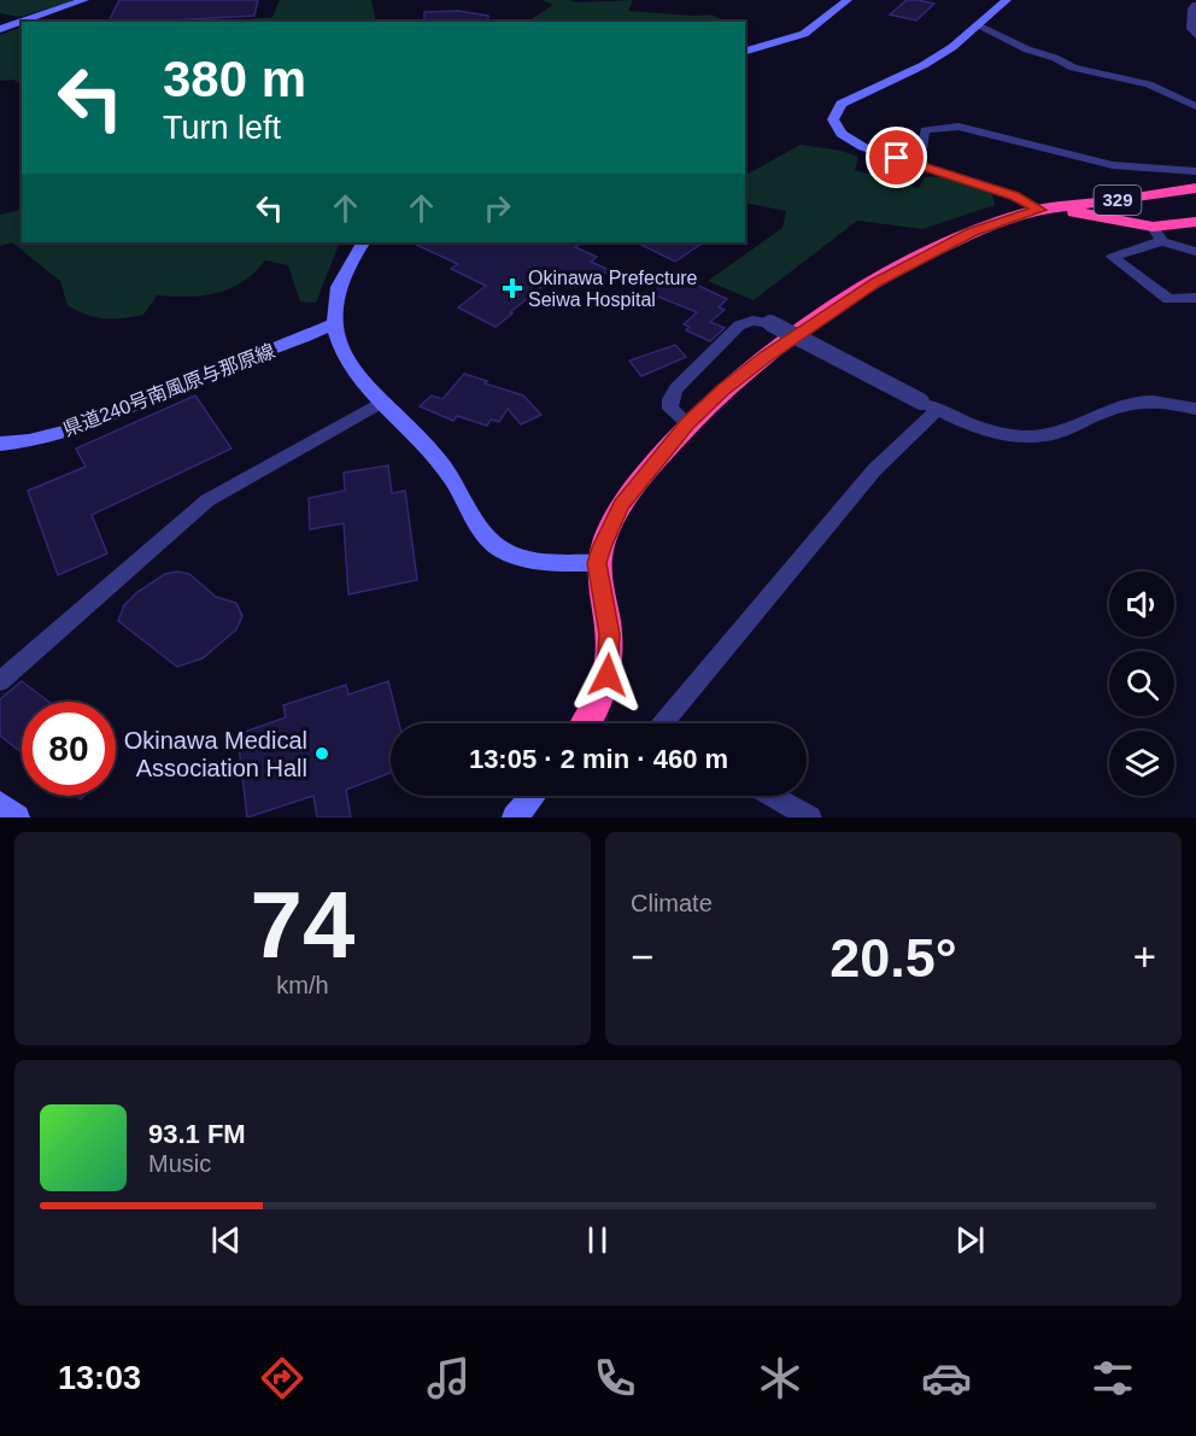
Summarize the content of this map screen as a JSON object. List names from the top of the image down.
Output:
{
  "streets": {
    "highway": ["329"],
    "main road": ["県道240号南風原与那原線"]
  },
  "places": {
    "health": ["Okinawa Prefecture Seiwa Hospital"],
    "other": ["Okinawa Medical Association Hall"]
  },
  "page": {
    "turn": ["380 m", "Turn left"],
    "limit": "80",
    "trip": "13:05 · 2 min · 460 m",
    "tile": [
      ["74", "km/h"],
      "Climate"
    ],
    "heat": ["−", "20.5°", "+"],
    "song": ["93.1 FM", "Music"],
    "tabs": "13:03"
  }
}
